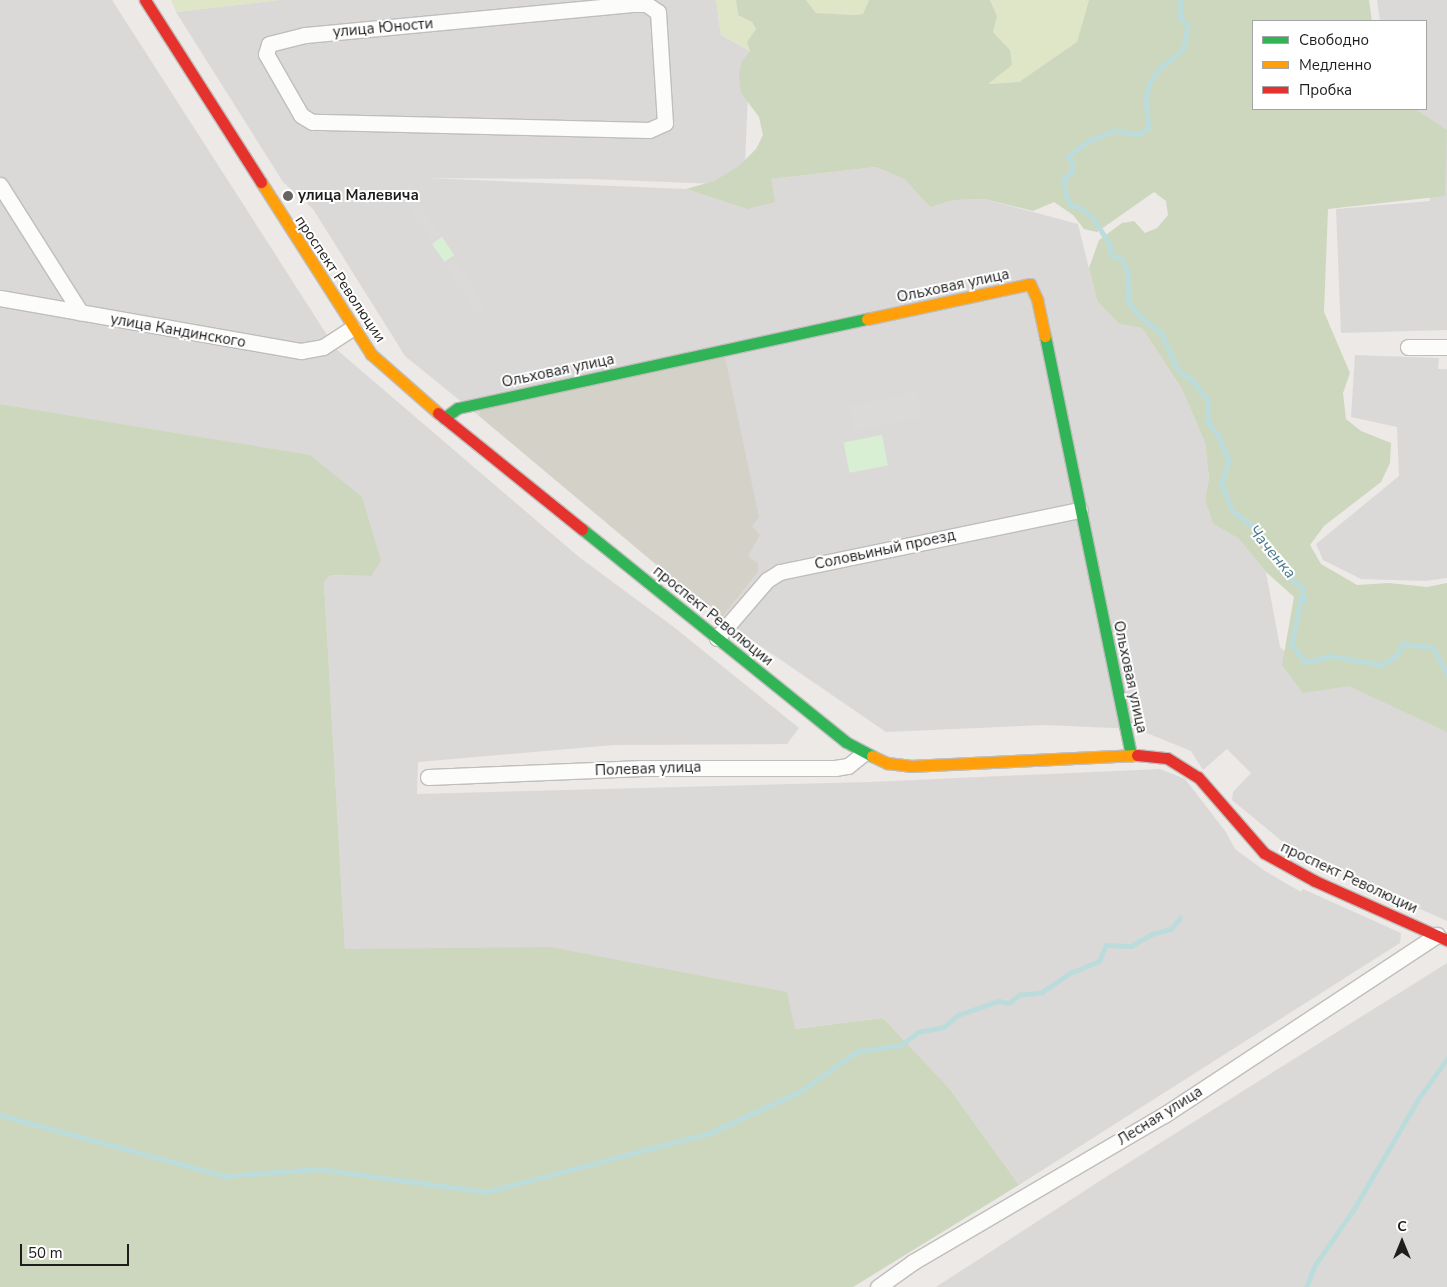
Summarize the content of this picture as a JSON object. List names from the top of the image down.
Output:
{
  "streets": {
    "street": [
      "улица Юности",
      "проспект Революции",
      "Ольховая улица",
      "улица Кандинского",
      "Соловьиный проезд",
      "Полевая улица",
      "Лесная улица"
    ]
  },
  "crossings": [
    ["проспект Революции", "Ольховая улица"],
    ["проспект Революции", "улица Кандинского"],
    ["проспект Революции", "Соловьиный проезд"],
    ["проспект Революции", "Полевая улица"],
    ["проспект Революции", "Лесная улица"],
    ["Ольховая улица", "Соловьиный проезд"]
  ],
  "water": ["Чаченка"],
  "places": ["улица Малевича"],
  "legend": ["Свободно", "Медленно", "Пробка"],
  "scale_bar": "50 m",
  "north": "top"
}
